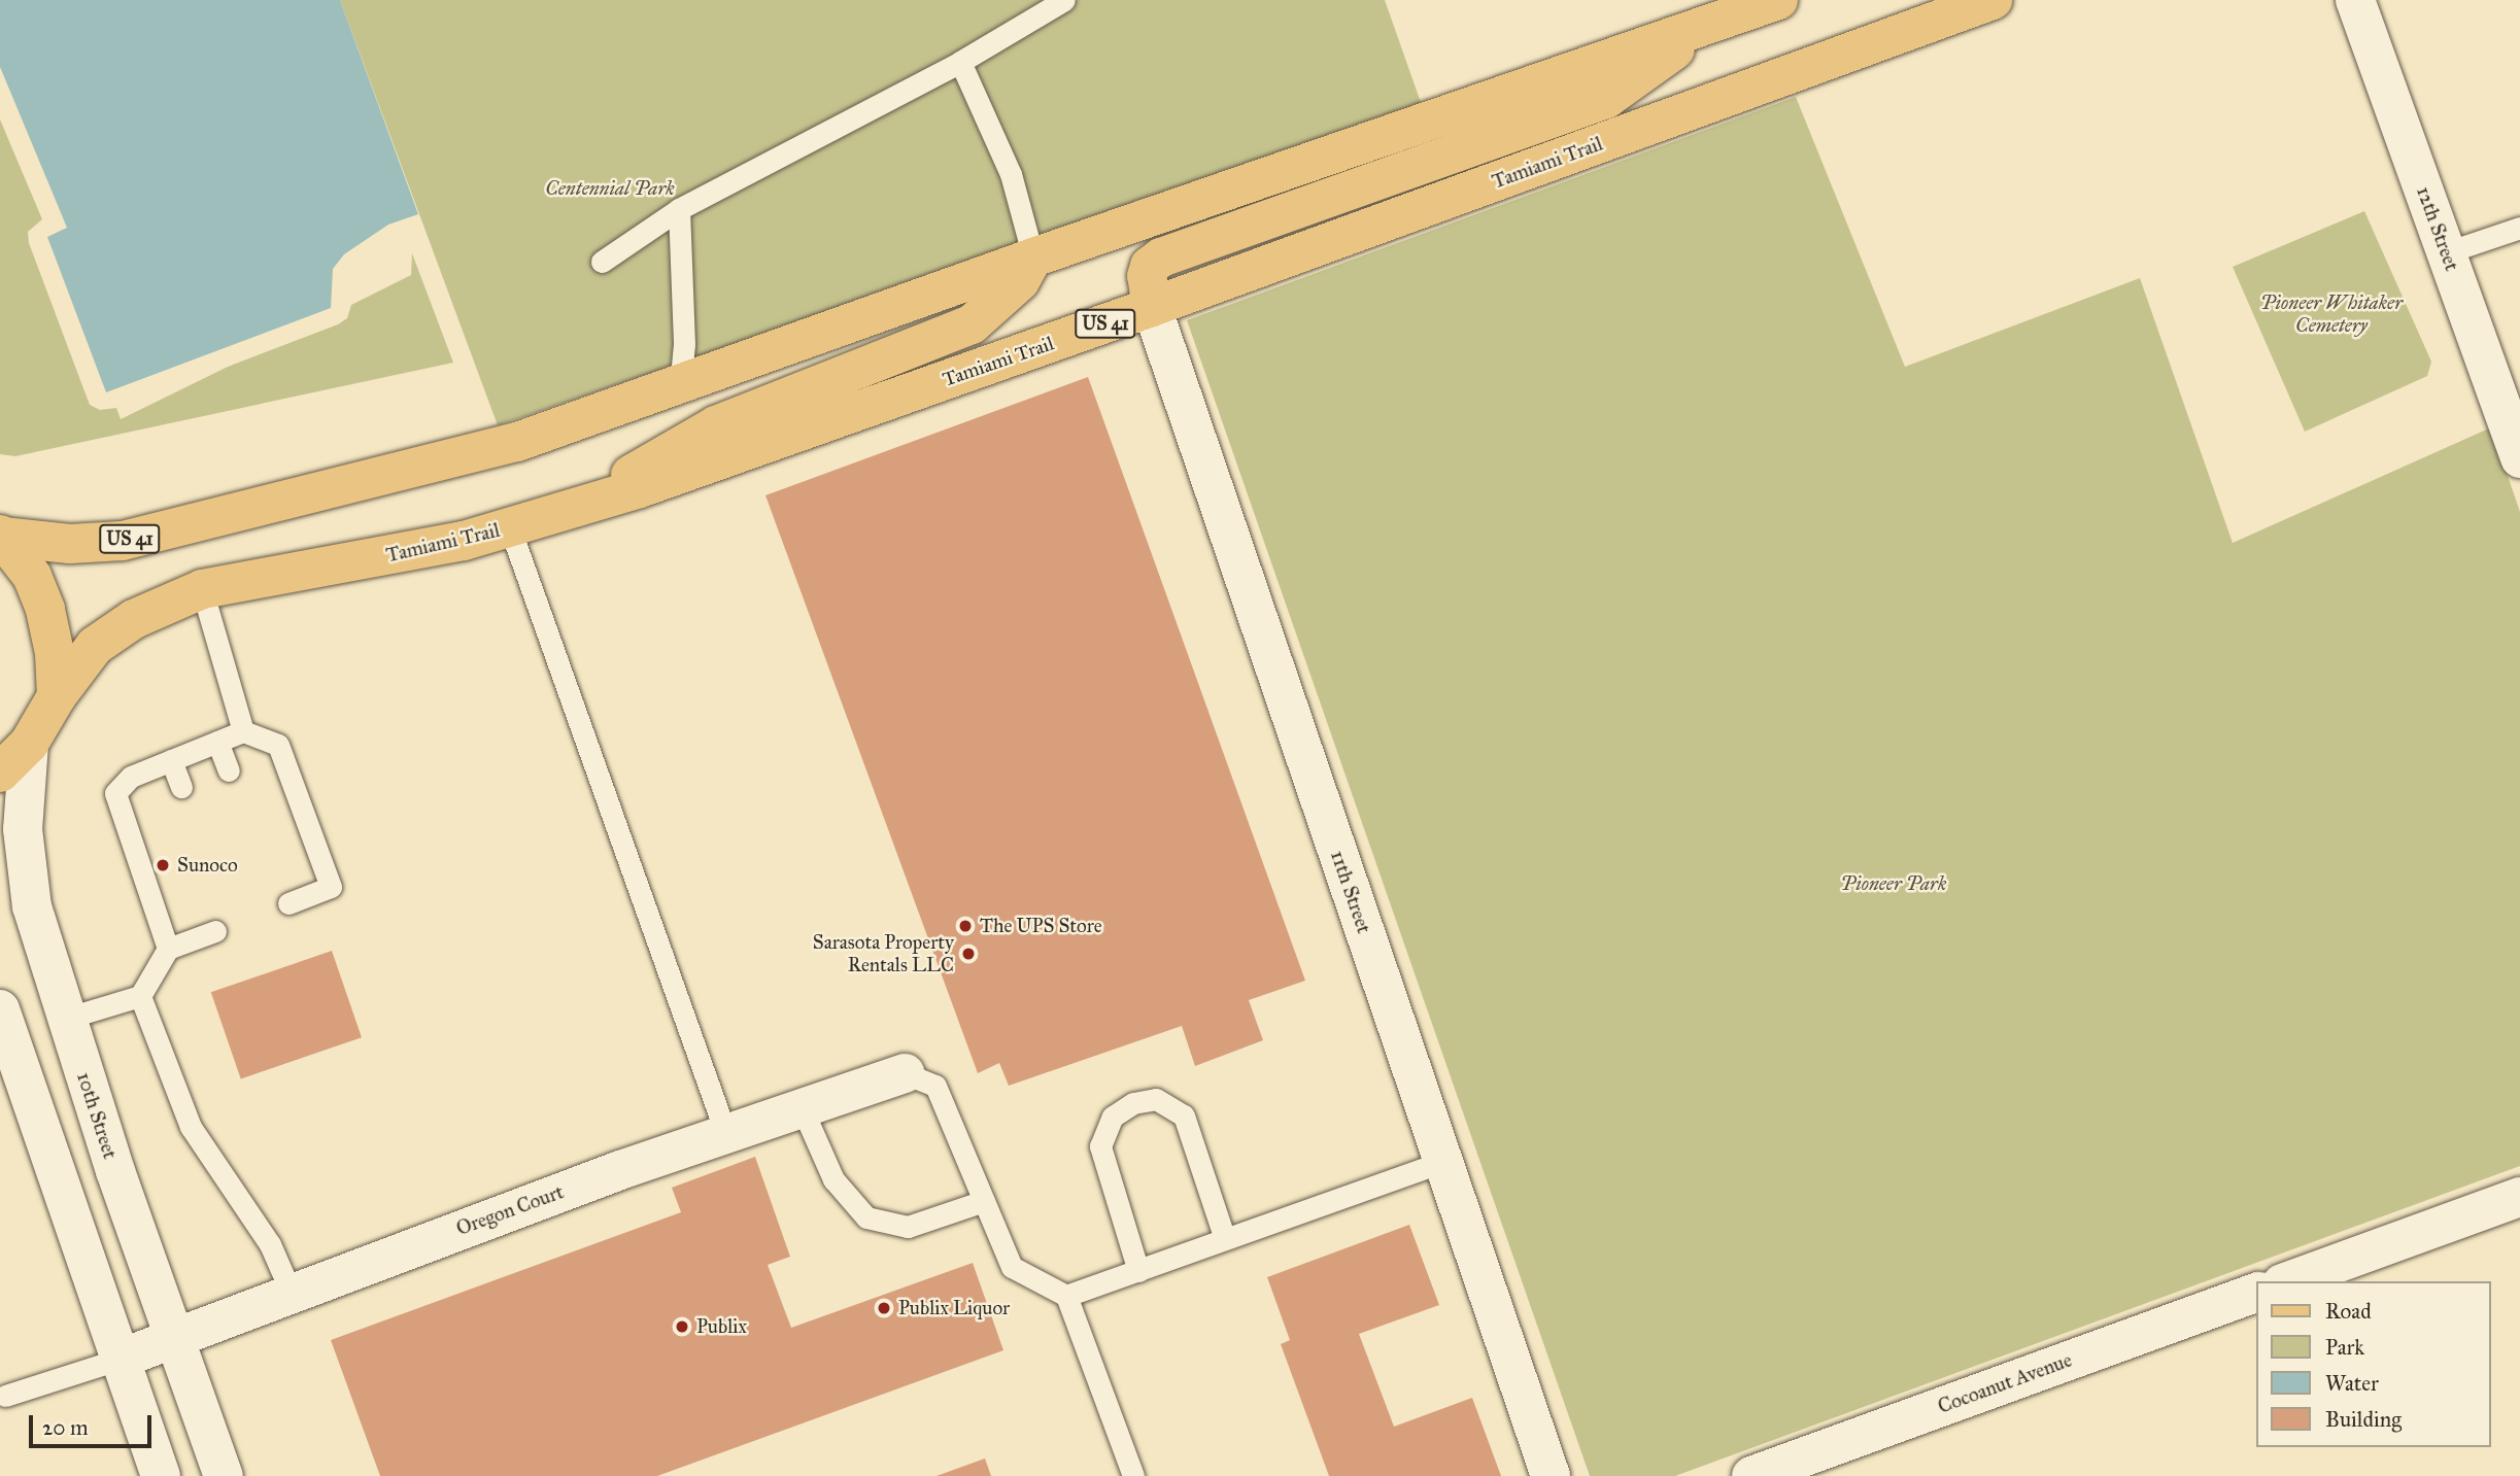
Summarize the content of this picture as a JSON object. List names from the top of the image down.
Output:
{
  "streets": {
    "main road": ["Tamiami Trail", "US 41"],
    "street": [
      "12th Street",
      "11th Street",
      "10th Street",
      "Oregon Court",
      "Cocoanut Avenue"
    ]
  },
  "crossings": [
    ["Tamiami Trail", "11th Street"],
    ["Tamiami Trail", "10th Street"],
    ["10th Street", "Oregon Court"]
  ],
  "parks": ["Centennial Park", "Pioneer Whitaker Cemetery", "Pioneer Park"],
  "places": [
    "Sunoco",
    "The UPS Store",
    "Sarasota Property Rentals LLC",
    "Publix Liquor",
    "Publix"
  ],
  "legend": [
    "Road",
    "Park",
    "Water",
    "Building"
  ],
  "scale_bar": "20 m"
}
